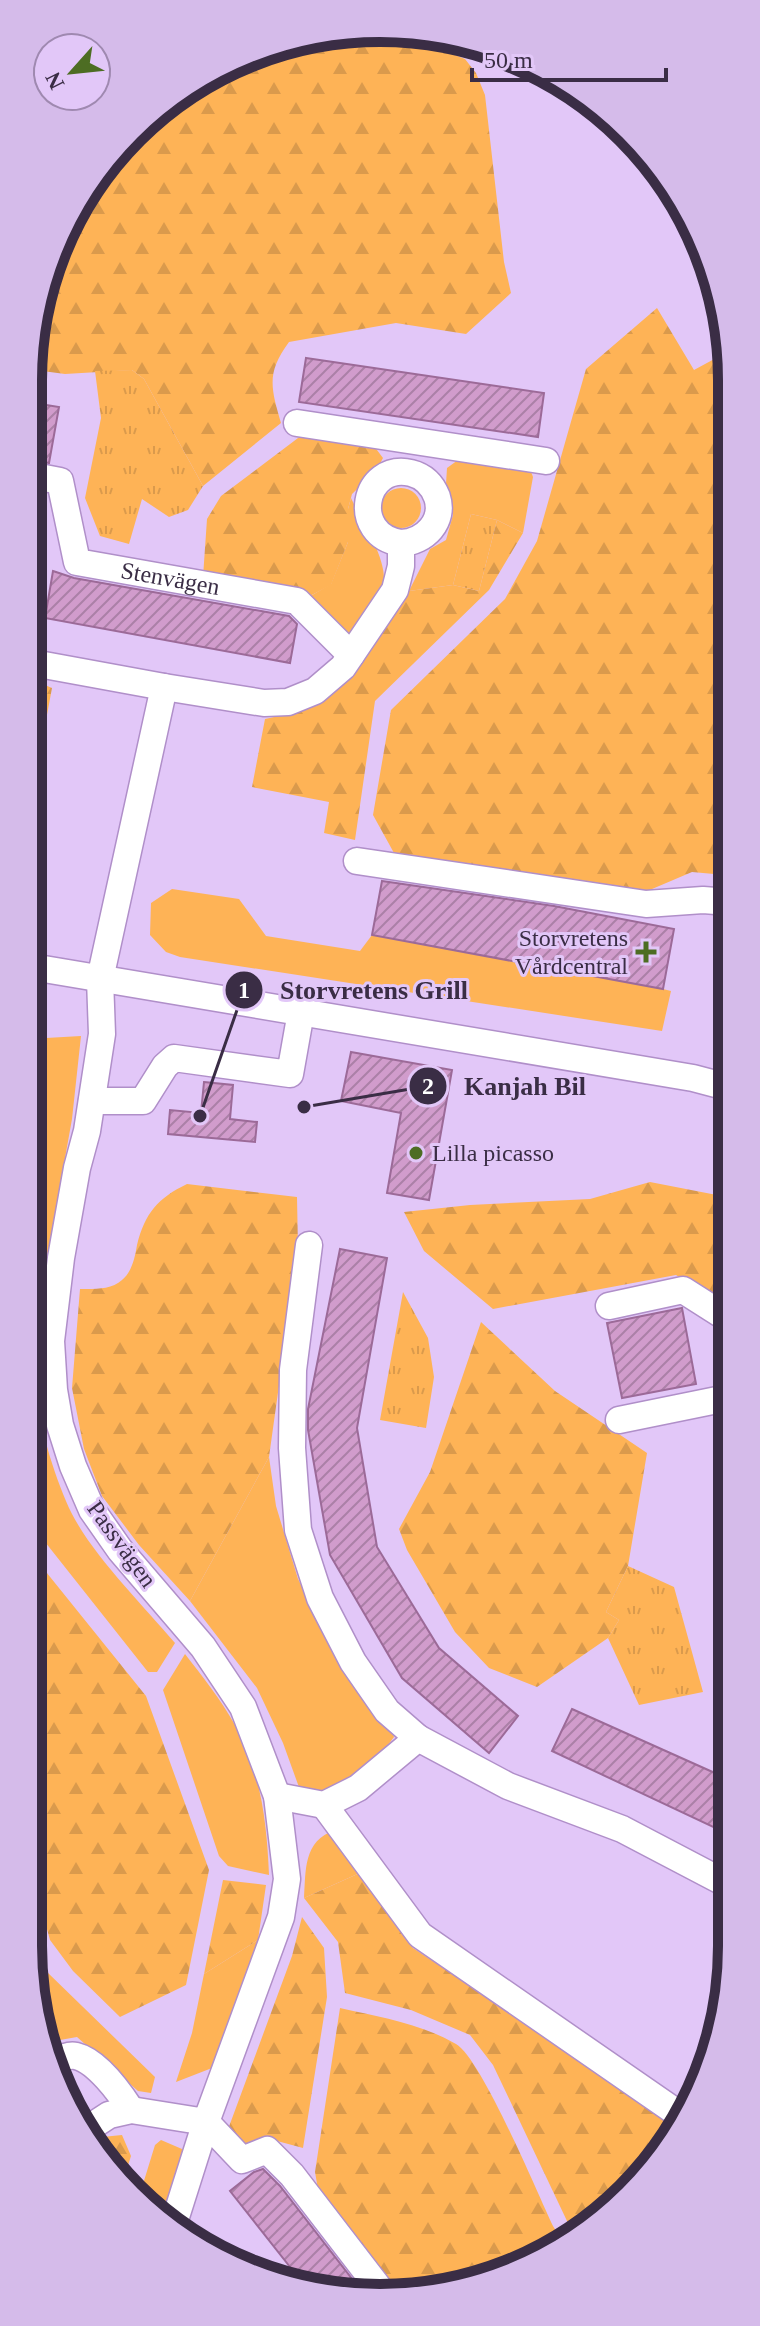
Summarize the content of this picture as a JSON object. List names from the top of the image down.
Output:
{
  "streets": {
    "street": ["Stenvägen", "Passvägen"]
  },
  "places": {
    "health": ["Storvretens Vårdcentral"],
    "other": ["Kanjah Bil", "Storvretens Grill", "Lilla picasso"]
  },
  "scale_bar": "50 m",
  "north": "bottom left"
}
